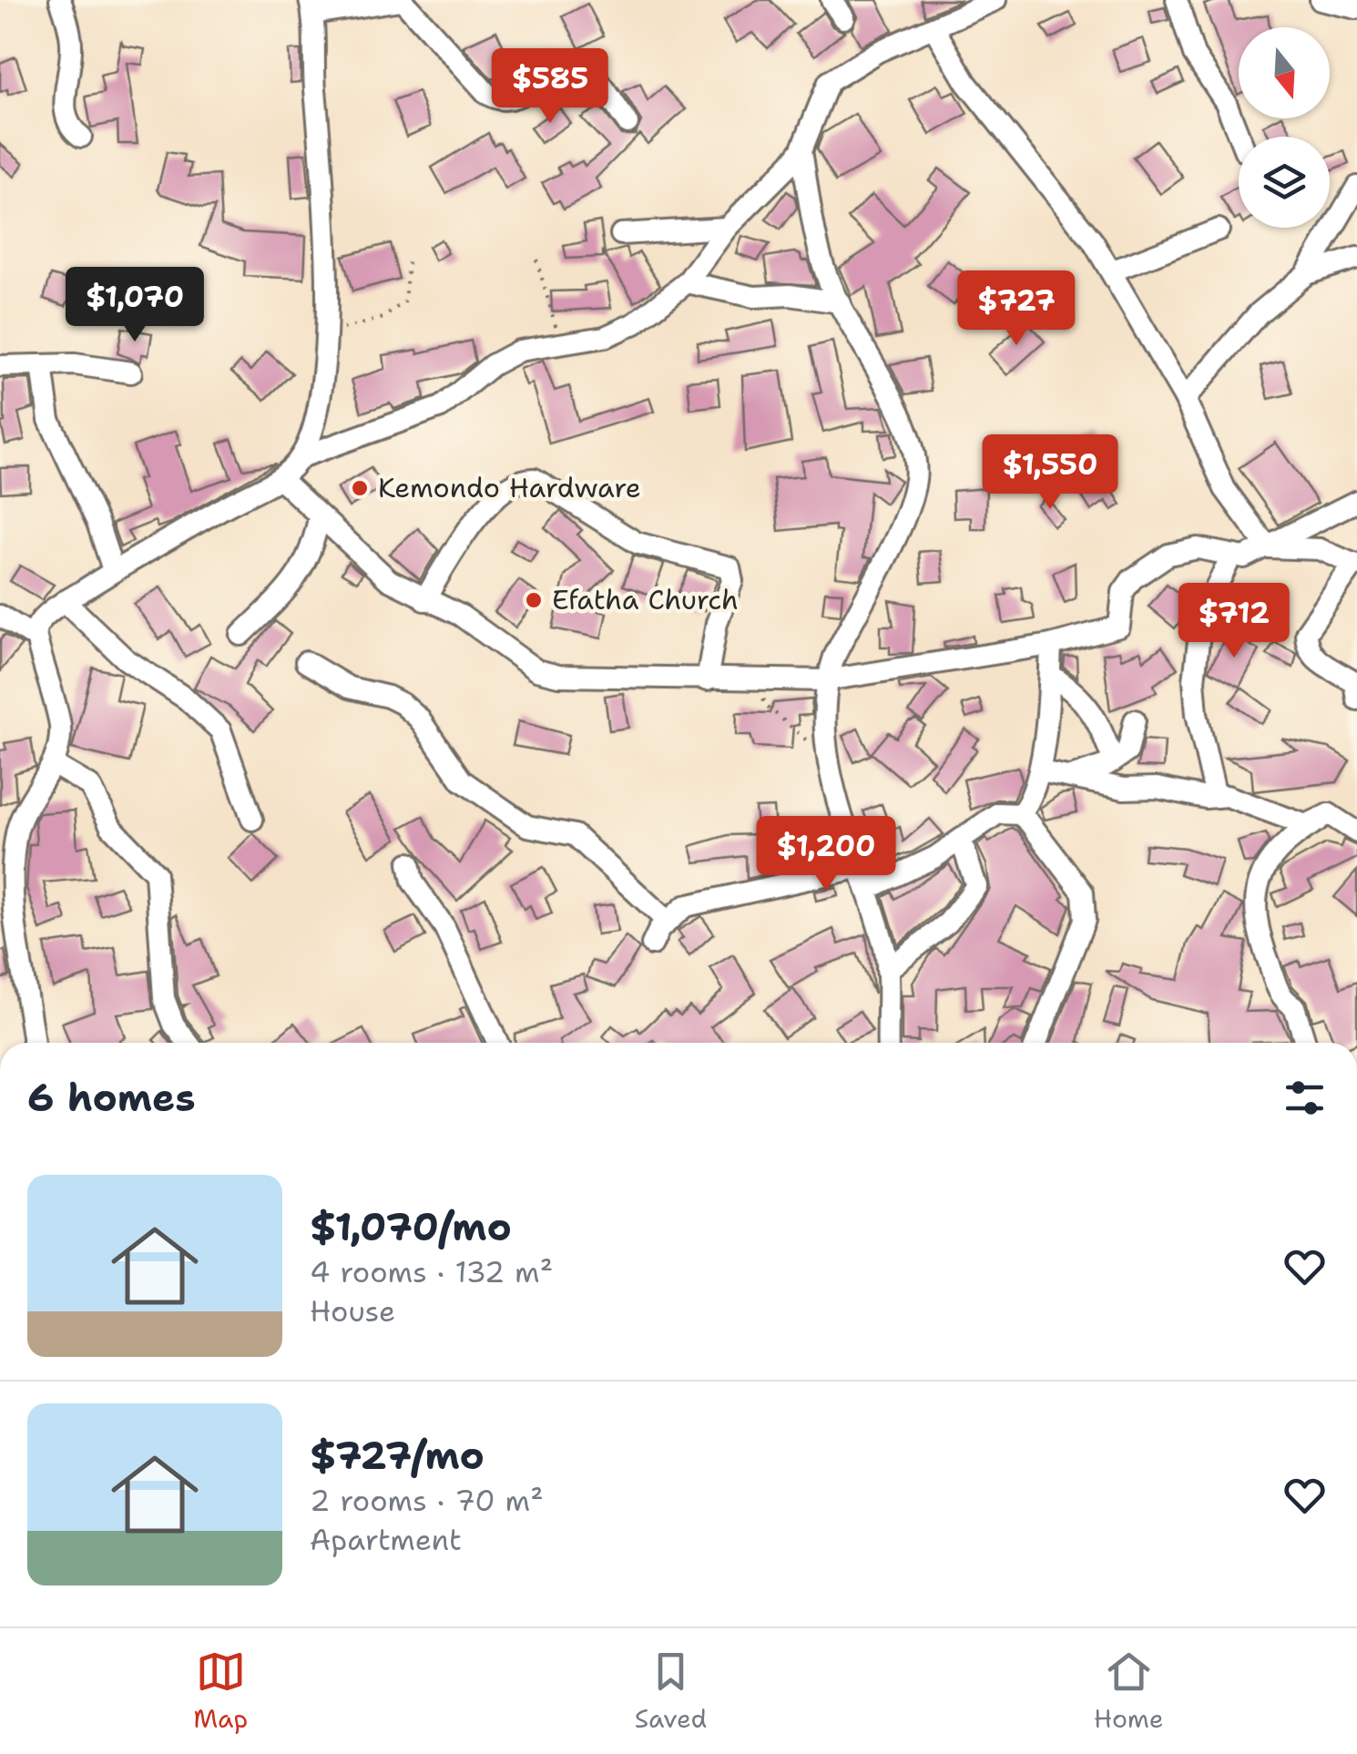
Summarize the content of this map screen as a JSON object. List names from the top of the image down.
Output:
{
  "places": ["Kemondo Hardware", "Efatha Church"],
  "north": "bottom",
  "page": {
    "price": [
      "$585",
      "$1,070",
      "$727",
      "$1,550",
      "$712",
      "$1,200"
    ],
    "heading": "6 homes",
    "list": [
      {
        "name": "$1,070/mo",
        "note": "4 rooms · 132 m² · House"
      },
      {
        "name": "$727/mo",
        "note": "2 rooms · 70 m² · Apartment"
      }
    ],
    "tabs": ["Map", "Saved", "Home"]
  }
}
